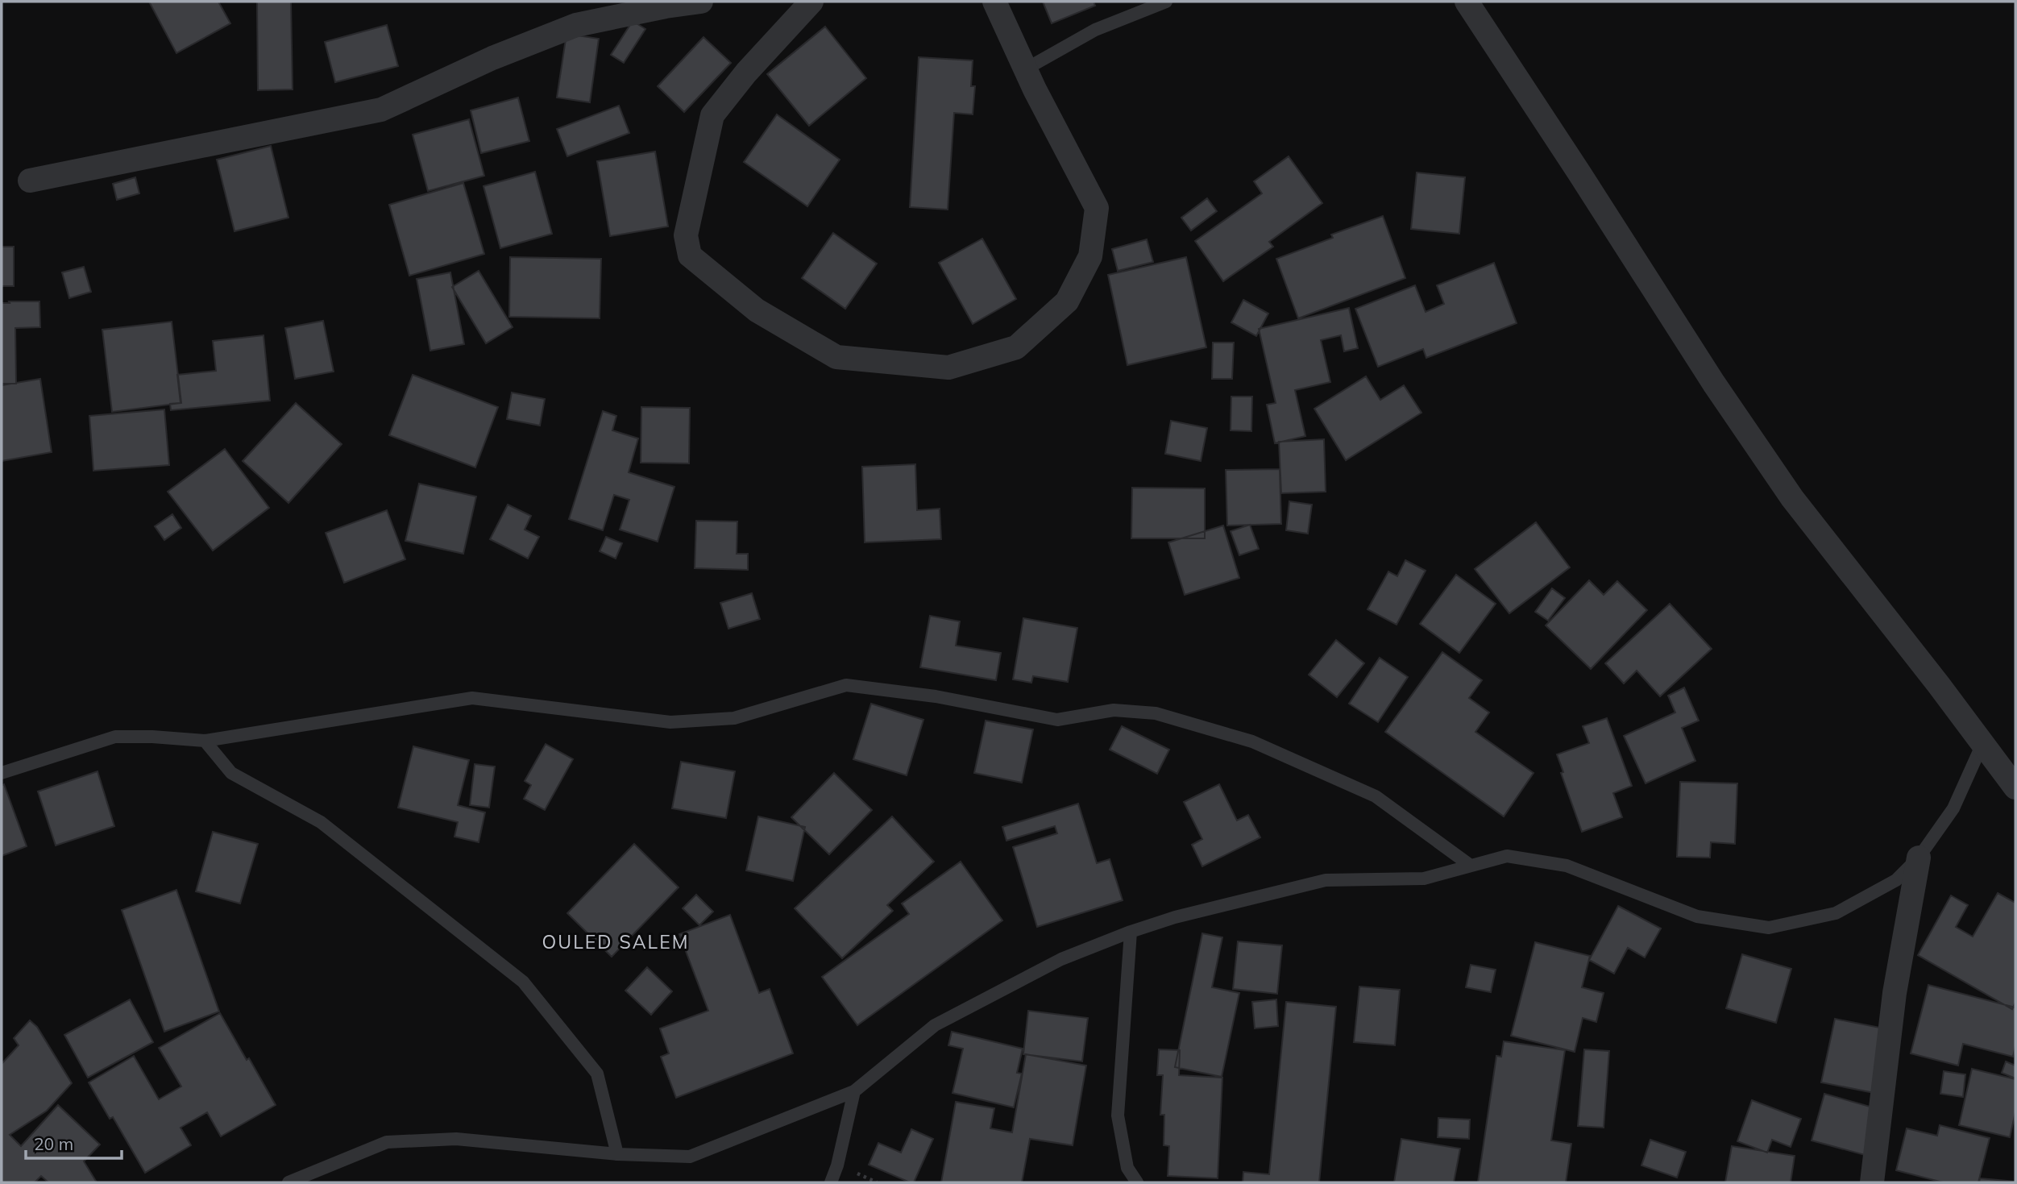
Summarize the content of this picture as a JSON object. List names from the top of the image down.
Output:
{
  "districts": ["OULED SALEM"],
  "scale_bar": "20 m"
}
